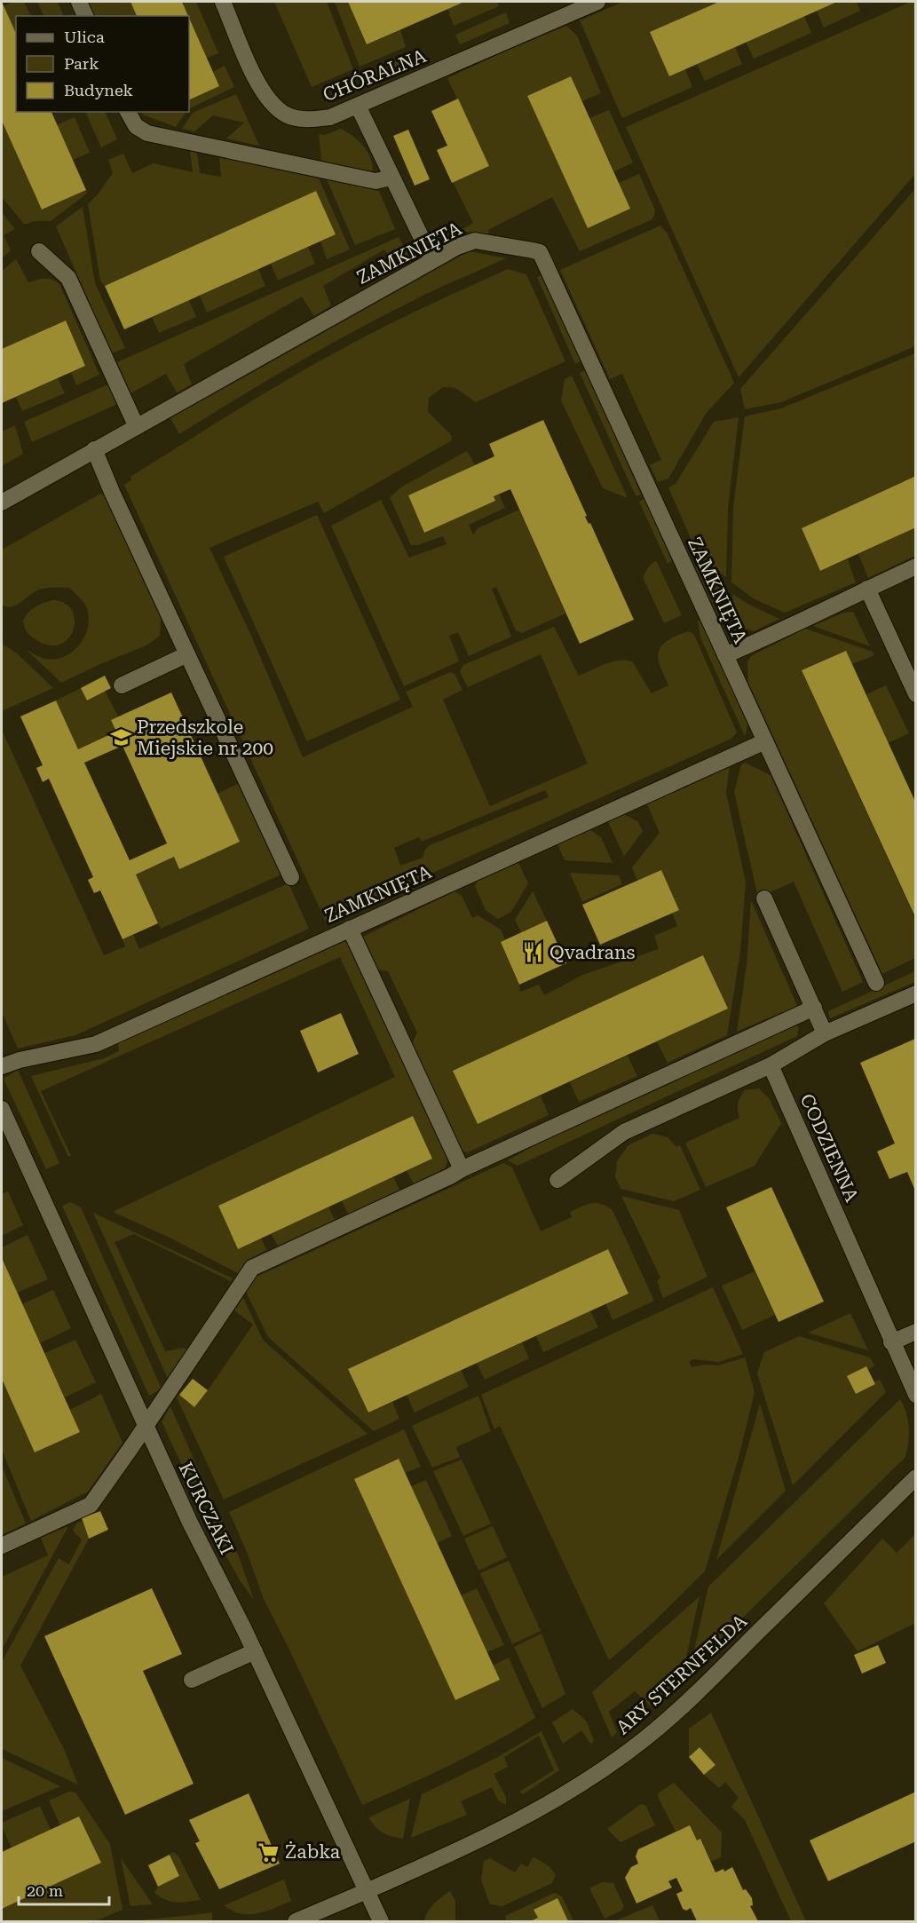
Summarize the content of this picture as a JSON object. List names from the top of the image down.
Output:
{
  "streets": {
    "street": [
      "CHÓRALNA",
      "ZAMKNIĘTA",
      "CODZIENNA",
      "KURCZAKI",
      "ARY STERNFELDA"
    ]
  },
  "crossings": [
    ["KURCZAKI", "ARY STERNFELDA"]
  ],
  "places": {
    "school or university": ["Przedszkole Miejskie nr 200"],
    "restaurant": ["Qvadrans"],
    "supermarket": ["Żabka"]
  },
  "legend": ["Ulica", "Park", "Budynek"],
  "scale_bar": "20 m"
}
